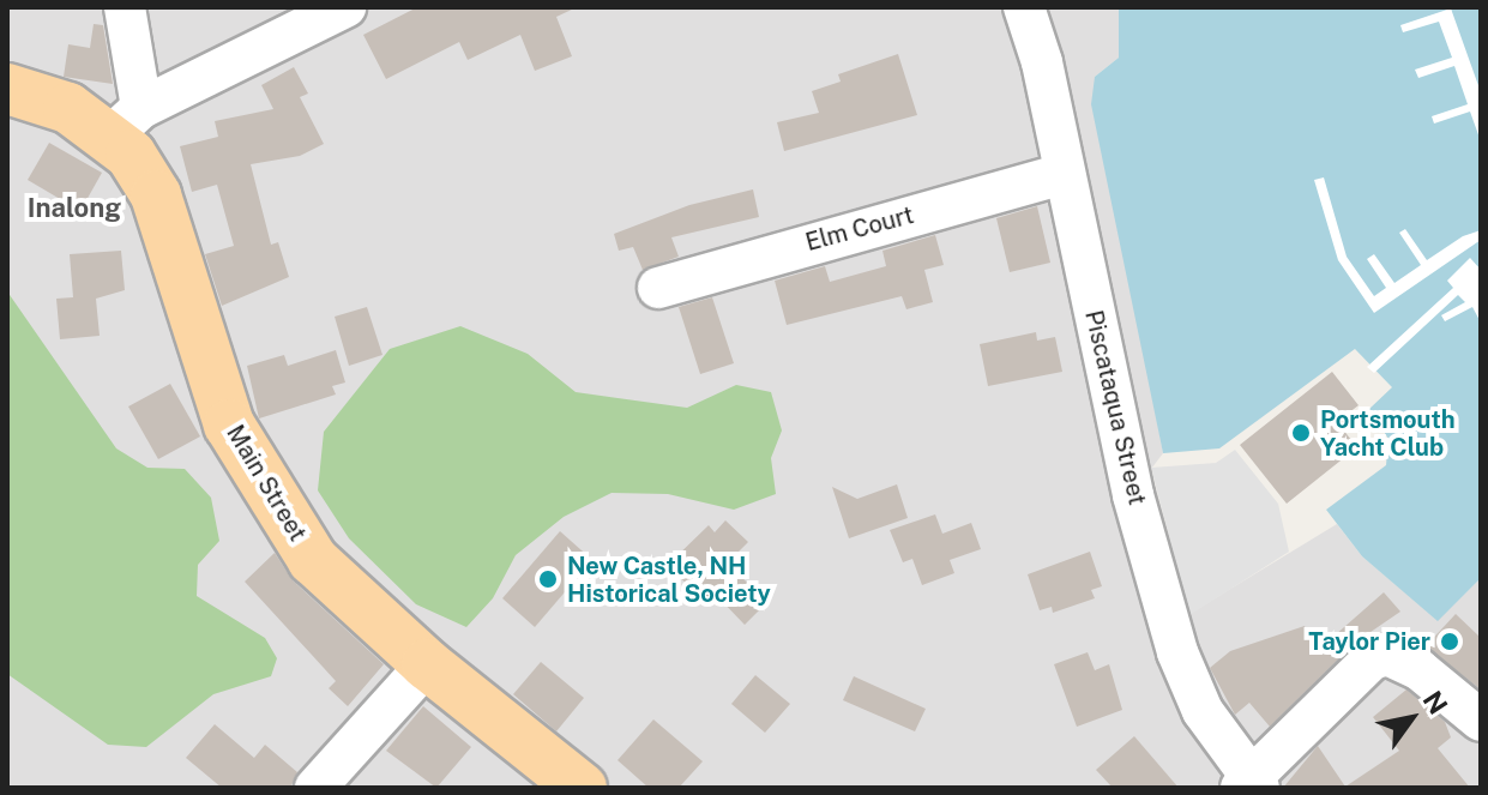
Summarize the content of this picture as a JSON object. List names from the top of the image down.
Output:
{
  "streets": {
    "main road": ["Main Street"],
    "street": ["Elm Court", "Piscataqua Street"]
  },
  "crossings": [
    ["Elm Court", "Piscataqua Street"]
  ],
  "districts": ["Inalong"],
  "places": ["Portsmouth Yacht Club", "New Castle, NH Historical Society", "Taylor Pier"],
  "north": "top right"
}
